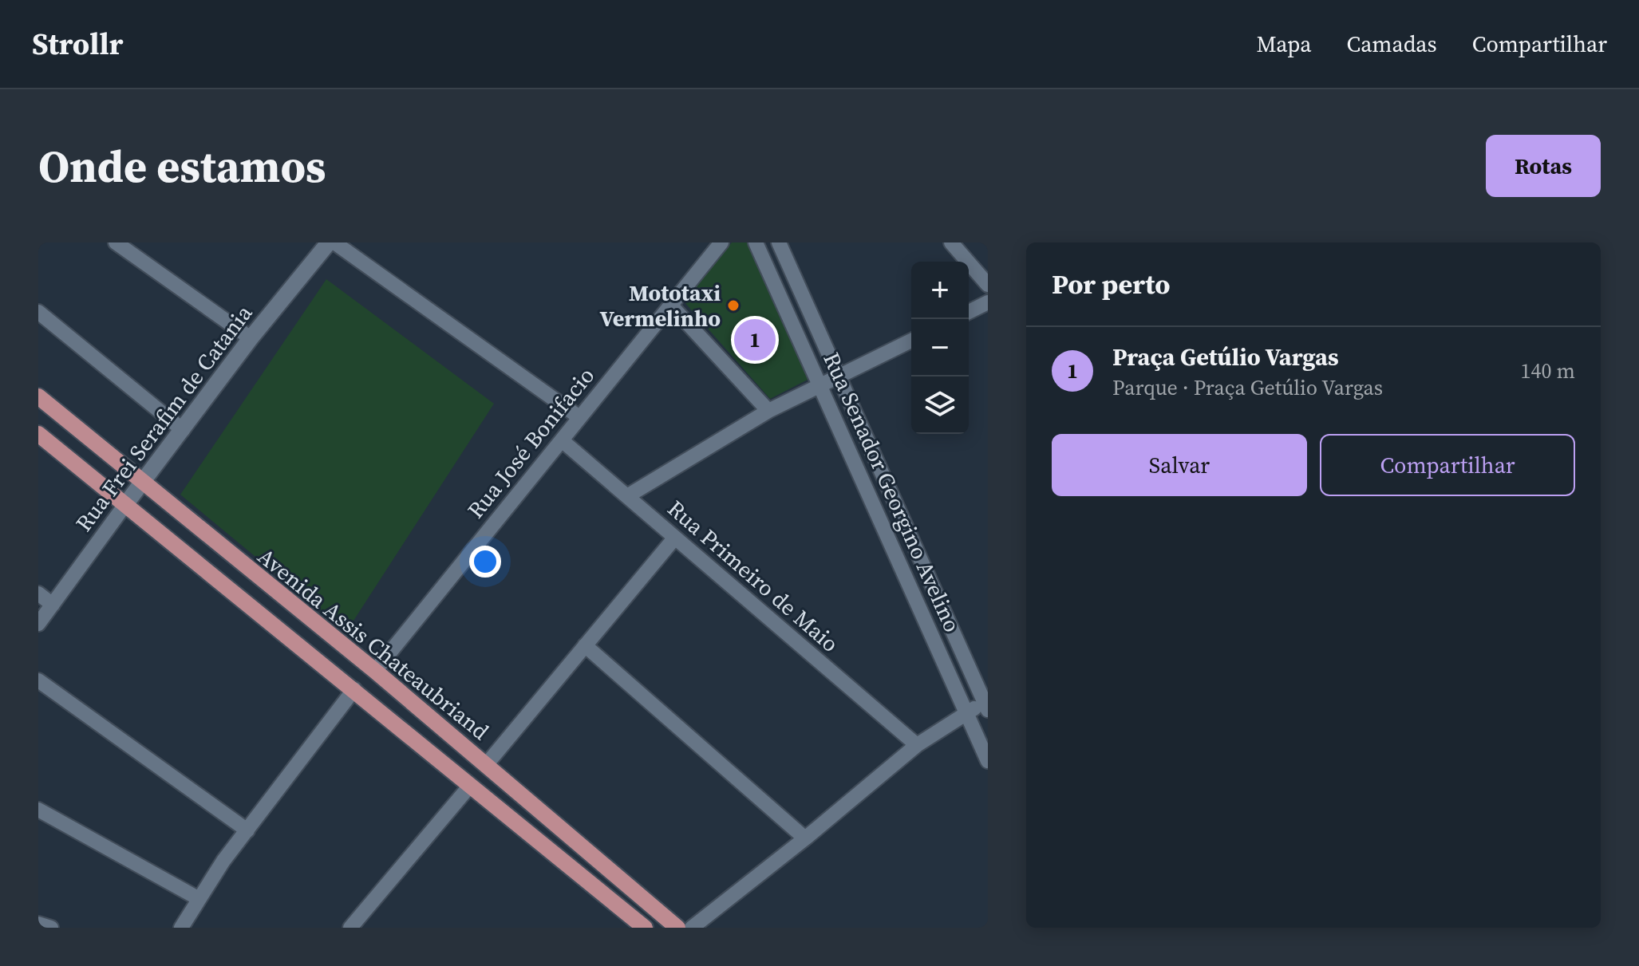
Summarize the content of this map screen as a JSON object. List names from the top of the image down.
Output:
{
  "streets": {
    "main road": ["Avenida Assis Chateaubriand"],
    "street": [
      "Rua Frei Serafim de Catania",
      "Rua José Bonifacio",
      "Rua Senador Georgino Avelino",
      "Rua Primeiro de Maio"
    ]
  },
  "crossings": [
    ["Rua Frei Serafim de Catania", "Avenida Assis Chateaubriand"],
    ["Rua José Bonifacio", "Rua Primeiro de Maio"],
    ["Rua José Bonifacio", "Avenida Assis Chateaubriand"]
  ],
  "places": ["Mototaxi Vermelinho"],
  "page": {
    "header": "Strollr",
    "nav": ["Mapa", "Camadas", "Compartilhar"],
    "buttons": [
      "Rotas",
      ["Salvar", "Compartilhar"]
    ],
    "title": "Onde estamos",
    "heading": "Por perto",
    "map_buttons": ["+", "−"],
    "pins": "1",
    "list": [
      {
        "mark": "1",
        "name": "Praça Getúlio Vargas",
        "note": "Parque · Praça Getúlio Vargas",
        "value": "140 m"
      }
    ]
  }
}
